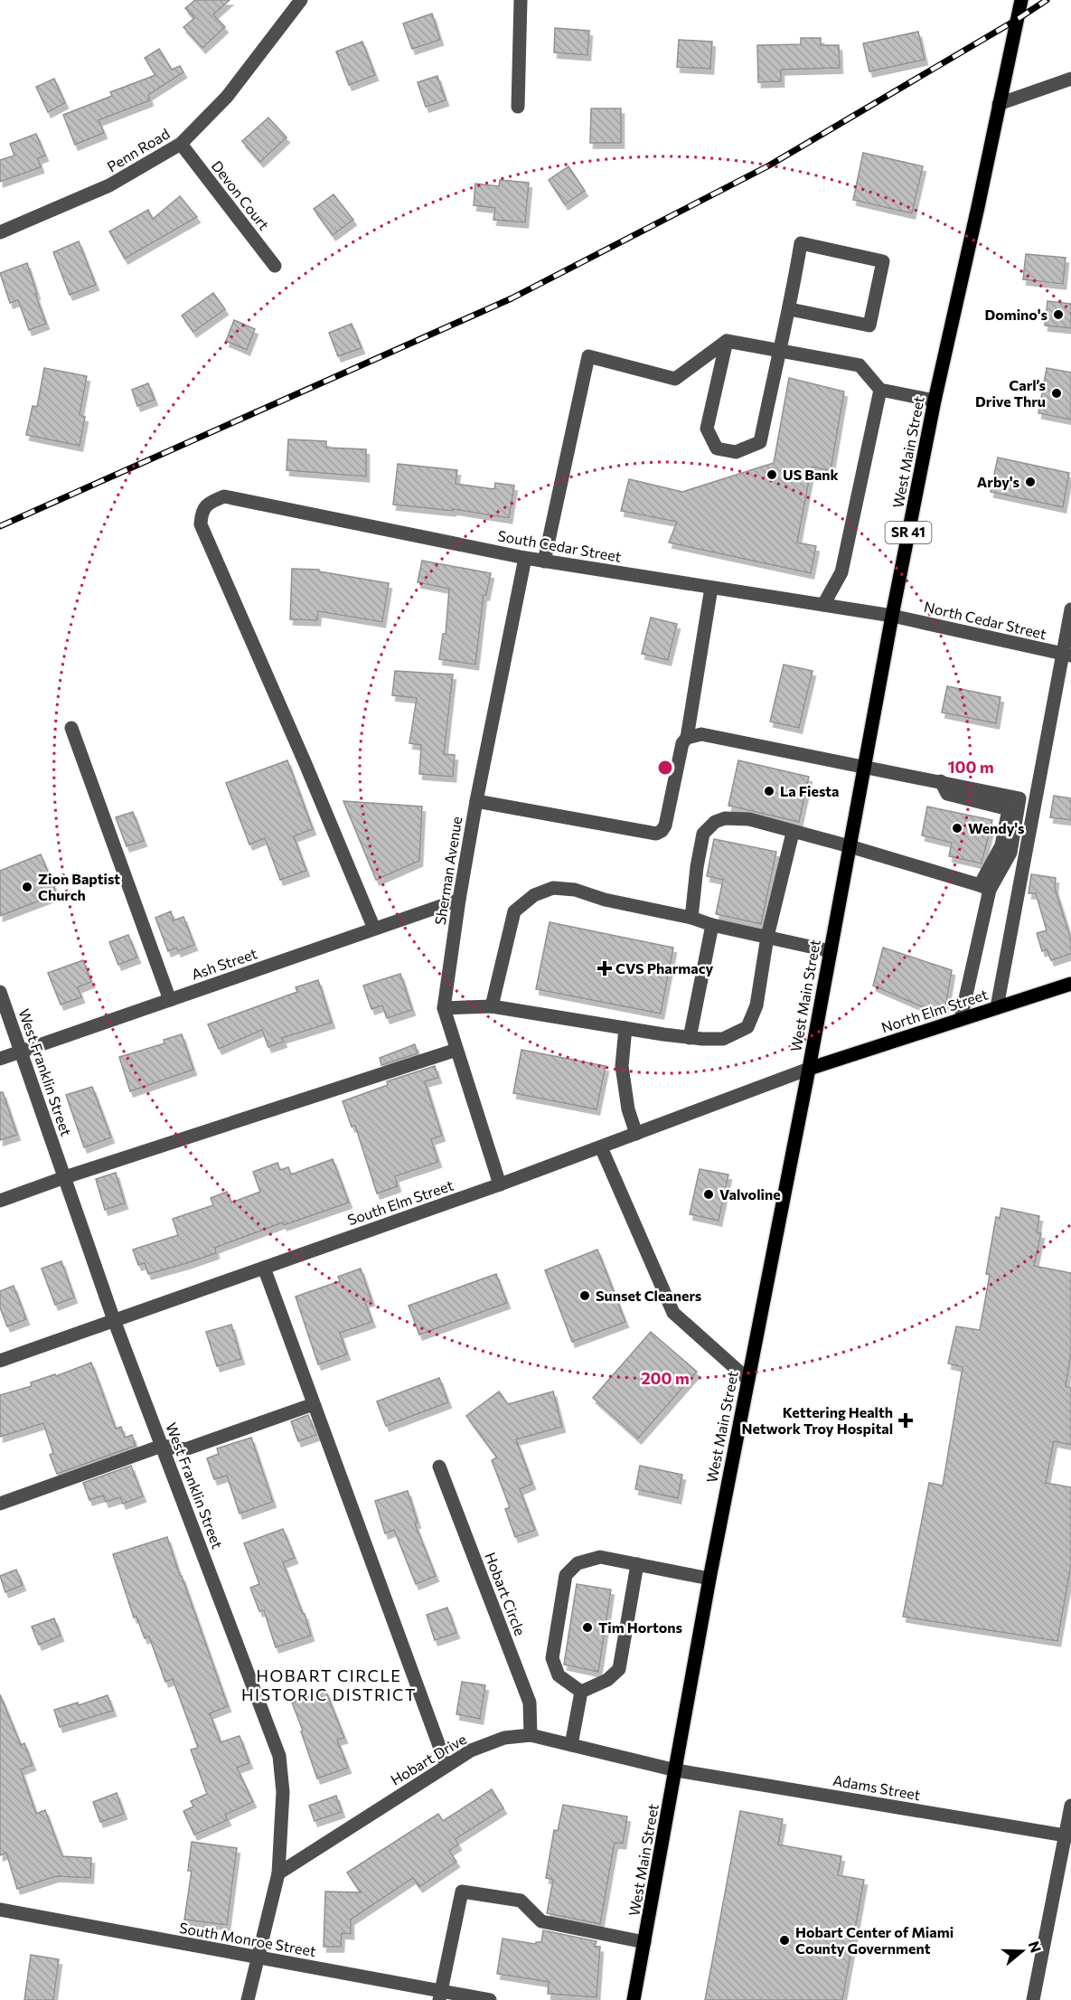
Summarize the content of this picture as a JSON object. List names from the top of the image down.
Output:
{
  "streets": {
    "main road": ["West Main Street", "SR 41", "North Elm Street"],
    "street": [
      "Penn Road",
      "Devon Court",
      "South Cedar Street",
      "North Cedar Street",
      "Sherman Avenue",
      "Ash Street",
      "West Franklin Street",
      "South Elm Street",
      "Hobart Circle",
      "Hobart Drive",
      "Adams Street",
      "South Monroe Street"
    ]
  },
  "crossings": [
    ["Penn Road", "Devon Court"],
    ["West Main Street", "South Cedar Street"],
    ["West Main Street", "North Cedar Street"],
    ["West Main Street", "North Elm Street"],
    ["West Main Street", "South Elm Street"],
    ["West Main Street", "Hobart Drive"],
    ["West Main Street", "Adams Street"],
    ["South Cedar Street", "North Cedar Street"],
    ["South Cedar Street", "Sherman Avenue"],
    ["South Cedar Street", "Ash Street"],
    ["Sherman Avenue", "Ash Street"],
    ["Sherman Avenue", "South Elm Street"],
    ["Ash Street", "West Franklin Street"],
    ["North Elm Street", "South Elm Street"],
    ["West Franklin Street", "South Elm Street"],
    ["West Franklin Street", "Hobart Drive"],
    ["West Franklin Street", "South Monroe Street"],
    ["Hobart Circle", "Hobart Drive"],
    ["Hobart Drive", "Adams Street"]
  ],
  "districts": ["HOBART CIRCLE HISTORIC DISTRICT"],
  "places": {
    "other": [
      "Domino's",
      "Carl’s Drive Thru",
      "US Bank",
      "Arby's",
      "La Fiesta",
      "Wendy's",
      "Zion Baptist Church",
      "Valvoline",
      "Sunset Cleaners",
      "Tim Hortons",
      "Hobart Center of Miami County Government"
    ],
    "health": ["CVS Pharmacy", "Kettering Health Network Troy Hospital"]
  },
  "north": "right",
  "rings": ["100 m", "200 m"]
}
